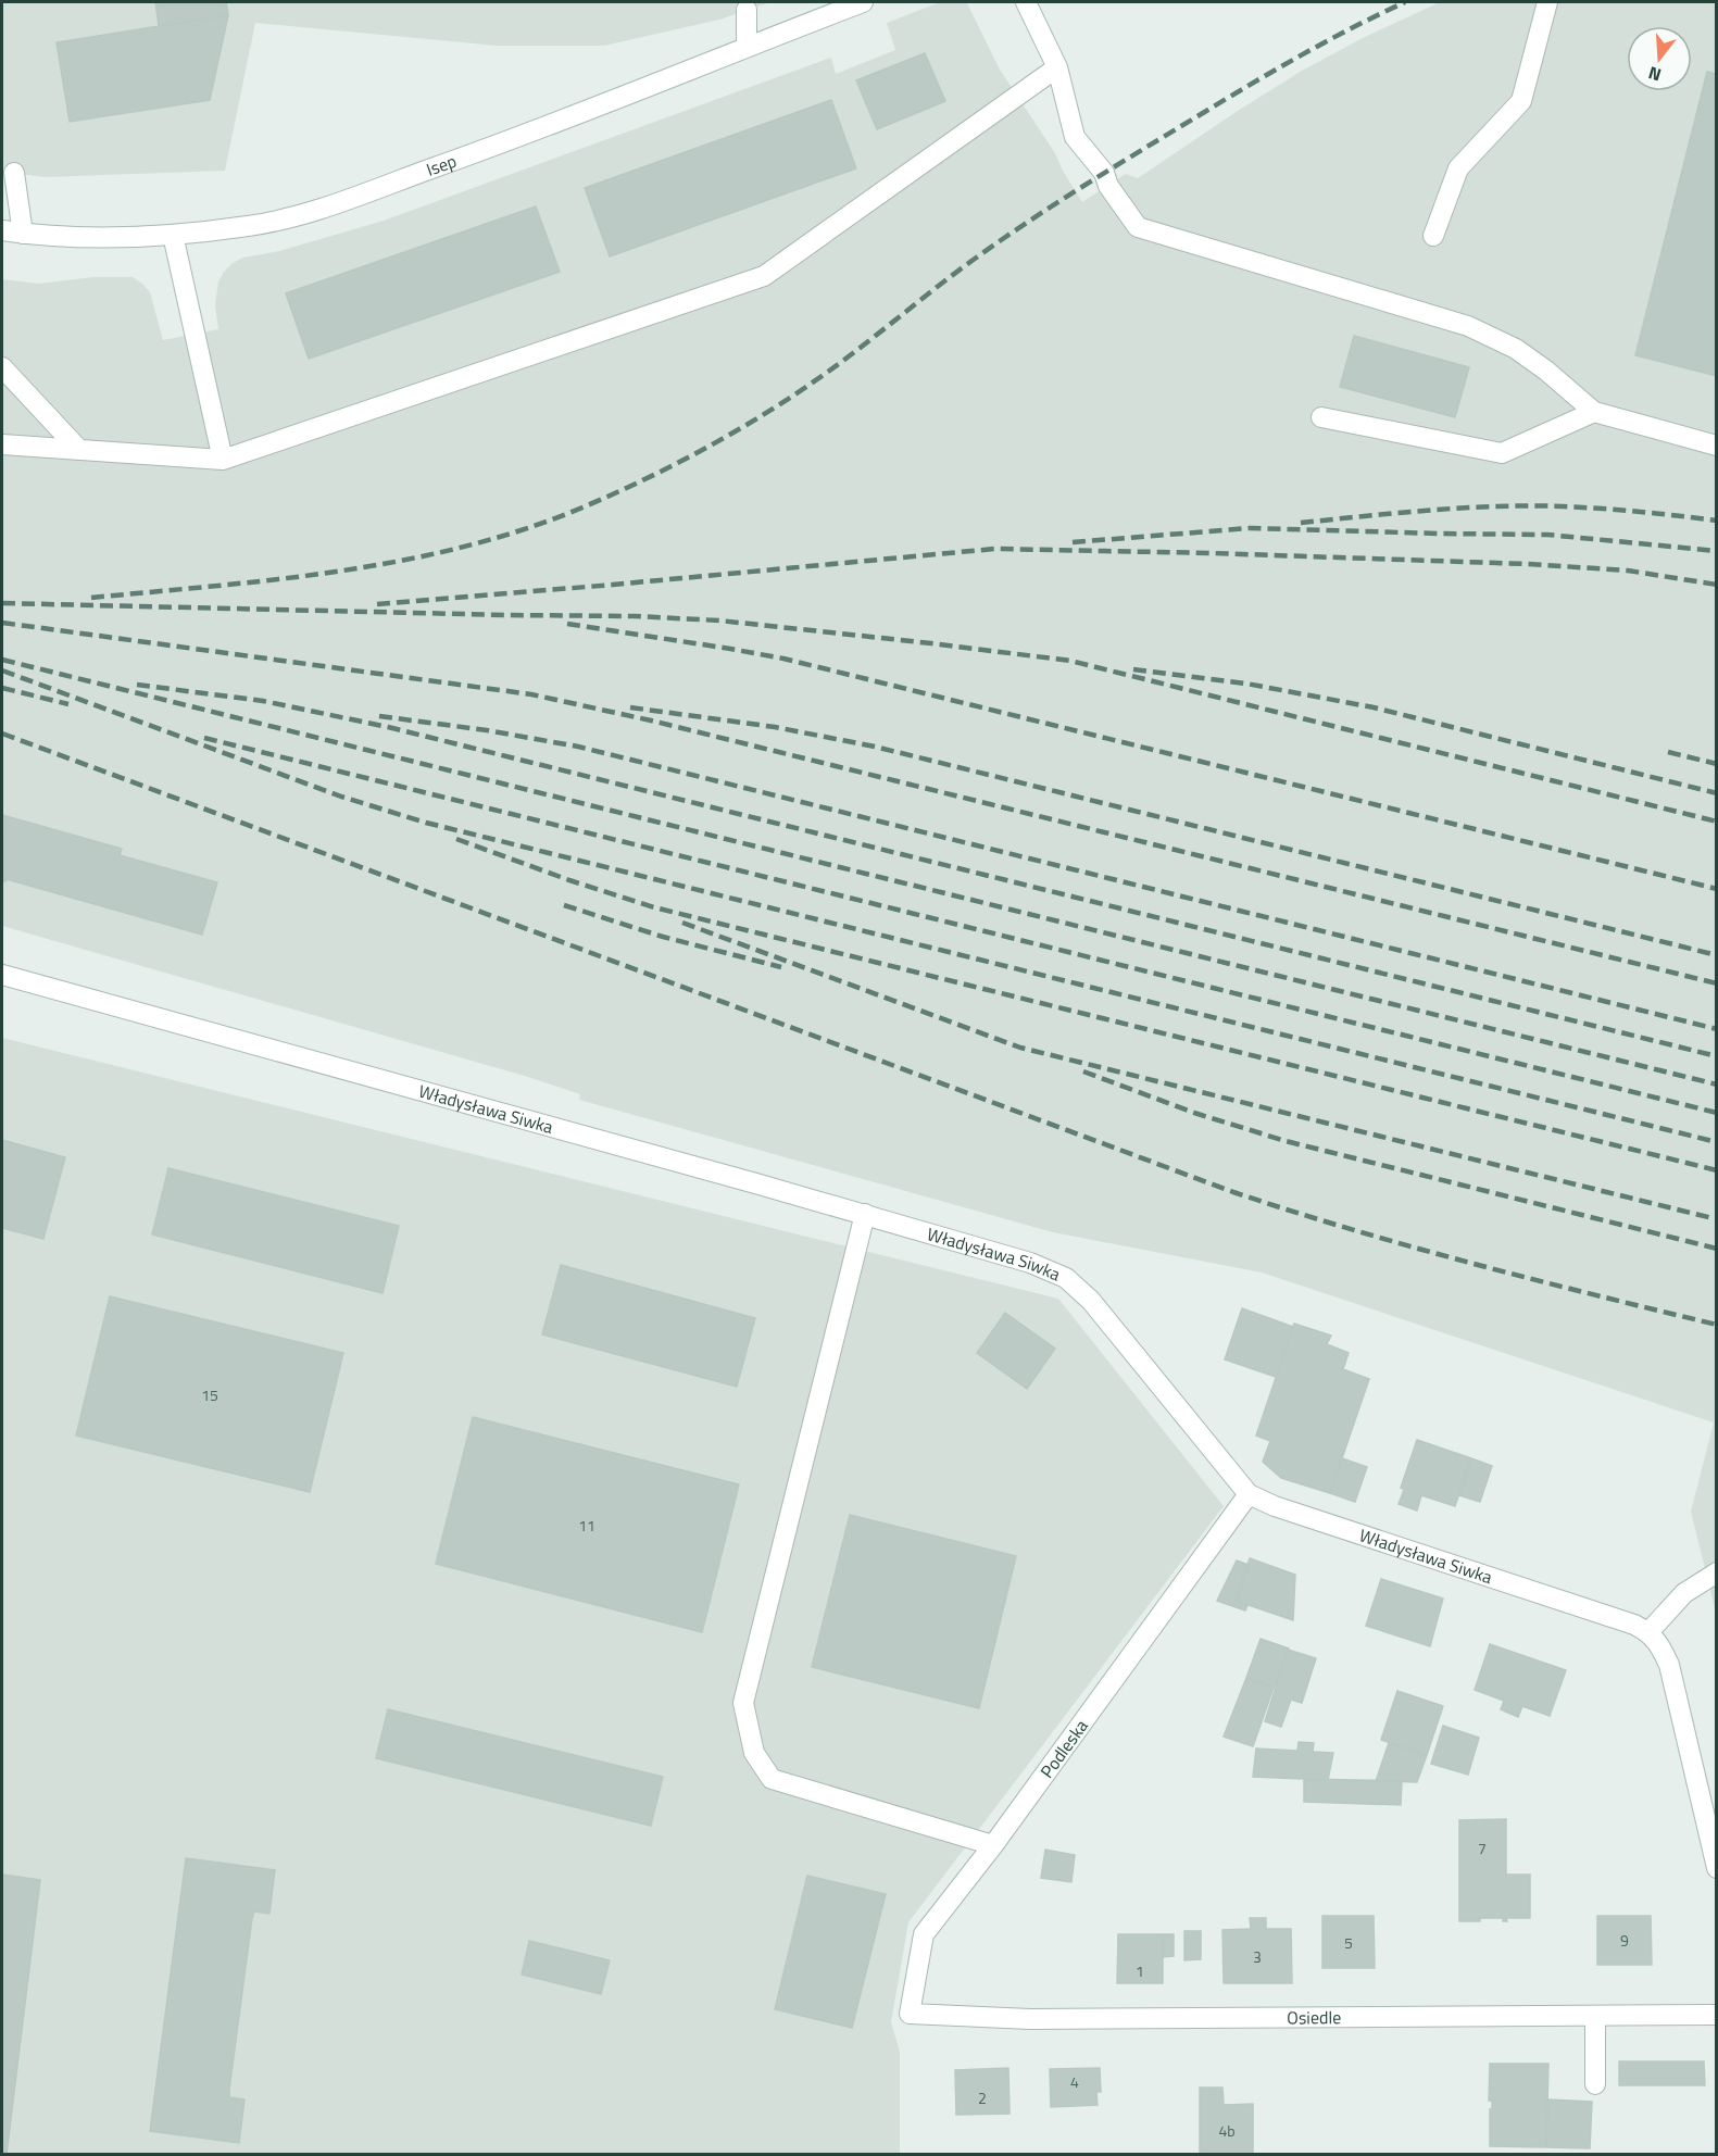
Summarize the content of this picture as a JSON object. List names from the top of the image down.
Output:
{
  "streets": {
    "street": [
      "Isep",
      "Władysława Siwka",
      "Podleska",
      "Osiedle"
    ]
  },
  "crossings": [
    ["Władysława Siwka", "Podleska"],
    ["Podleska", "Osiedle"]
  ],
  "house_numbers": [
    "15",
    "11",
    "7",
    "9",
    "5",
    "3",
    "1",
    "4",
    "2",
    "4b"
  ],
  "north": "bottom"
}
